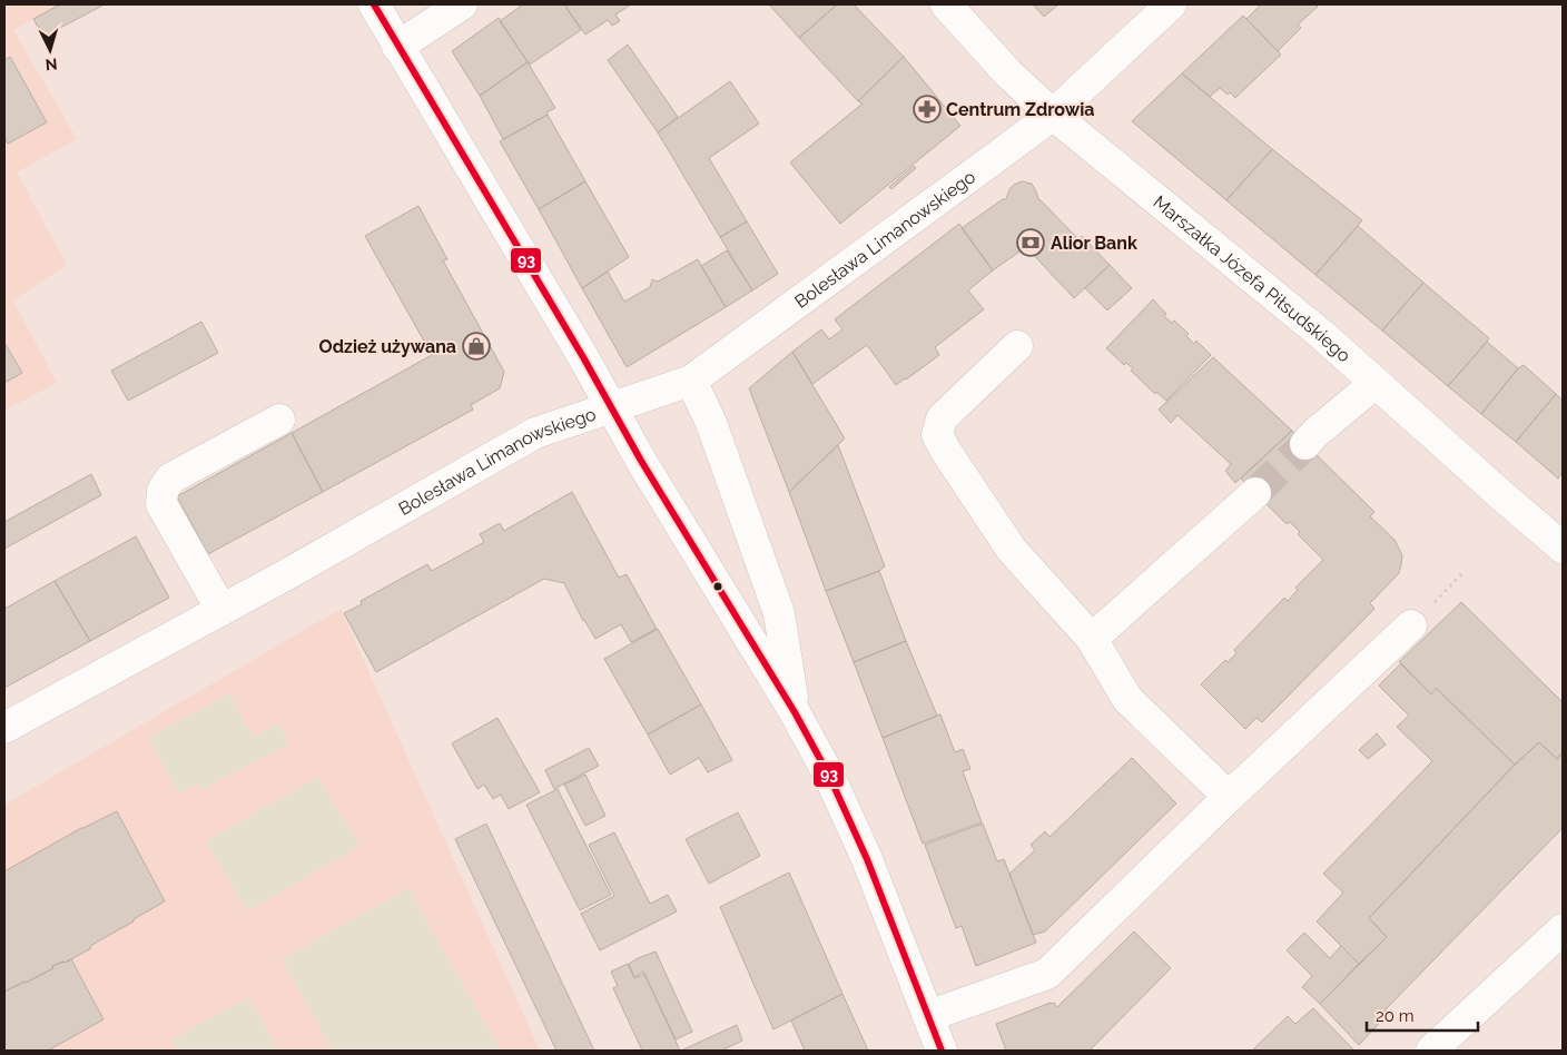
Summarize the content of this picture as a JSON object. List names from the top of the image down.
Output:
{
  "streets": {
    "street": ["Bolesława Limanowskiego", "Marszałka Józefa Piłsudskiego"]
  },
  "crossings": [
    ["Bolesława Limanowskiego", "Marszałka Józefa Piłsudskiego"]
  ],
  "places": {
    "pharmacy": ["Centrum Zdrowia"],
    "bank": ["Alior Bank"],
    "shop": ["Odzież używana"]
  },
  "lines": ["transit line 93"],
  "scale_bar": "20 m",
  "north": "bottom"
}
